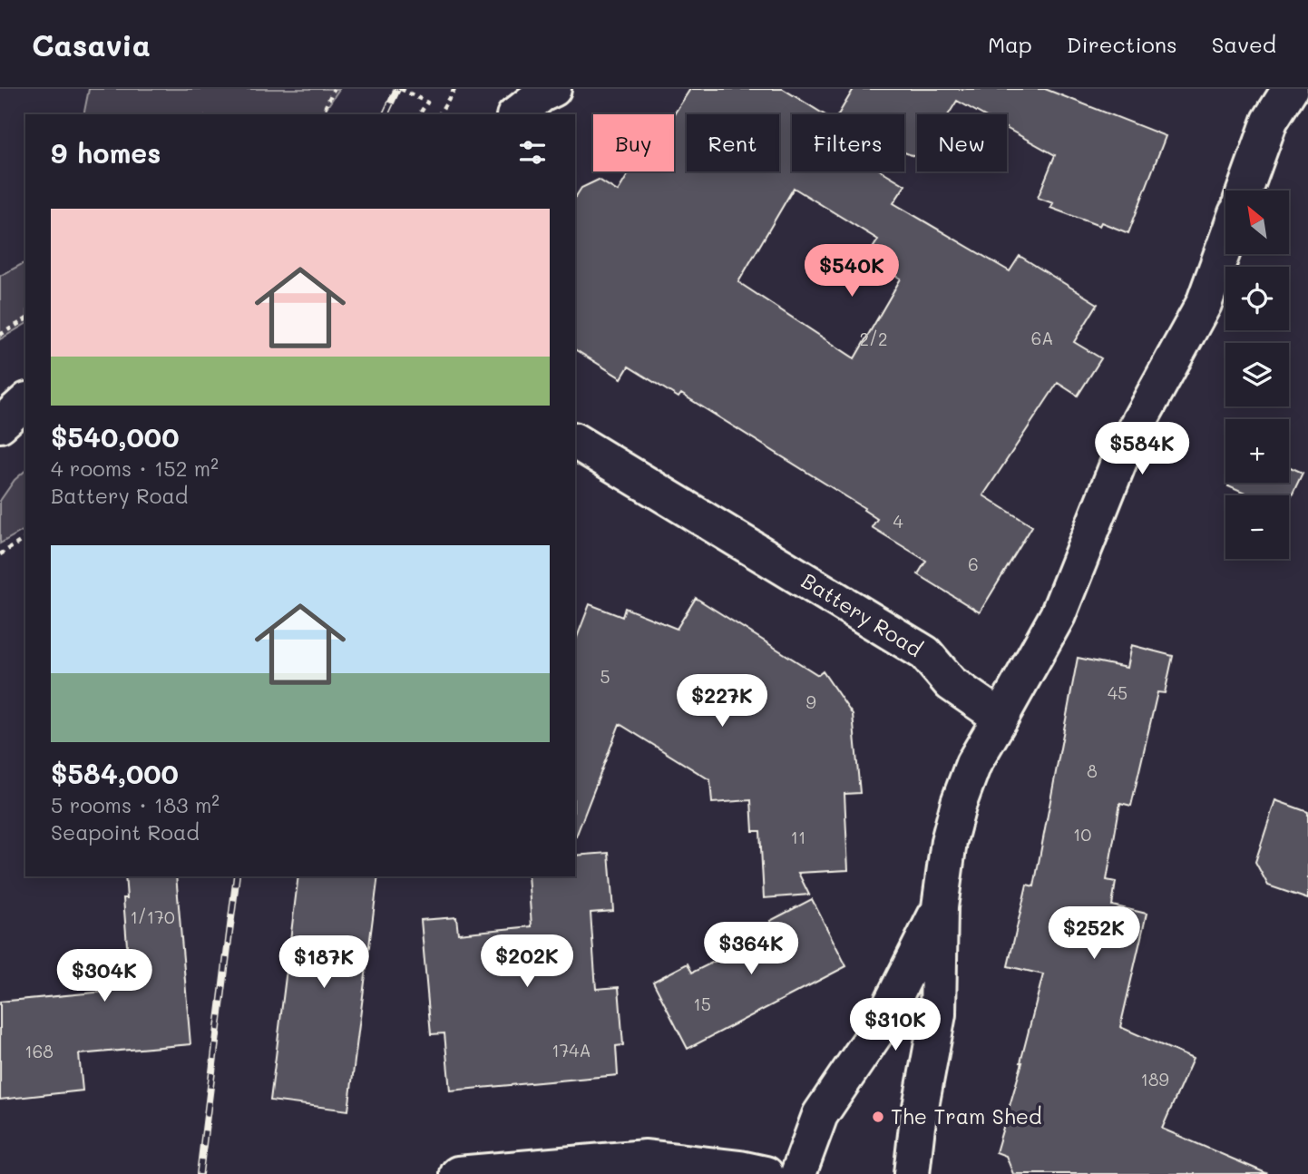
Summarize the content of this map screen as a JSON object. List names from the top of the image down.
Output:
{
  "streets": {
    "main road": ["Battery Road"]
  },
  "places": ["The Tram Shed"],
  "house_numbers": [
    "6A",
    "2/2",
    "4",
    "6",
    "5",
    "45",
    "9",
    "8",
    "10",
    "11",
    "1/170",
    "15",
    "174A",
    "168",
    "189"
  ],
  "north": "top left",
  "page": {
    "header": "Casavia",
    "nav": ["Map", "Directions", "Saved"],
    "chip": [
      "Buy",
      "Rent",
      "Filters",
      "New"
    ],
    "heading": "9 homes",
    "map_buttons": ["+", "−"],
    "list": [
      {
        "name": "$540,000",
        "note": "4 rooms · 152 m² · Battery Road"
      },
      {
        "name": "$584,000",
        "note": "5 rooms · 183 m² · Seapoint Road"
      }
    ],
    "price": [
      "$540K",
      "$584K",
      "$227K",
      "$252K",
      "$364K",
      "$202K",
      "$187K",
      "$304K",
      "$310K"
    ]
  }
}
